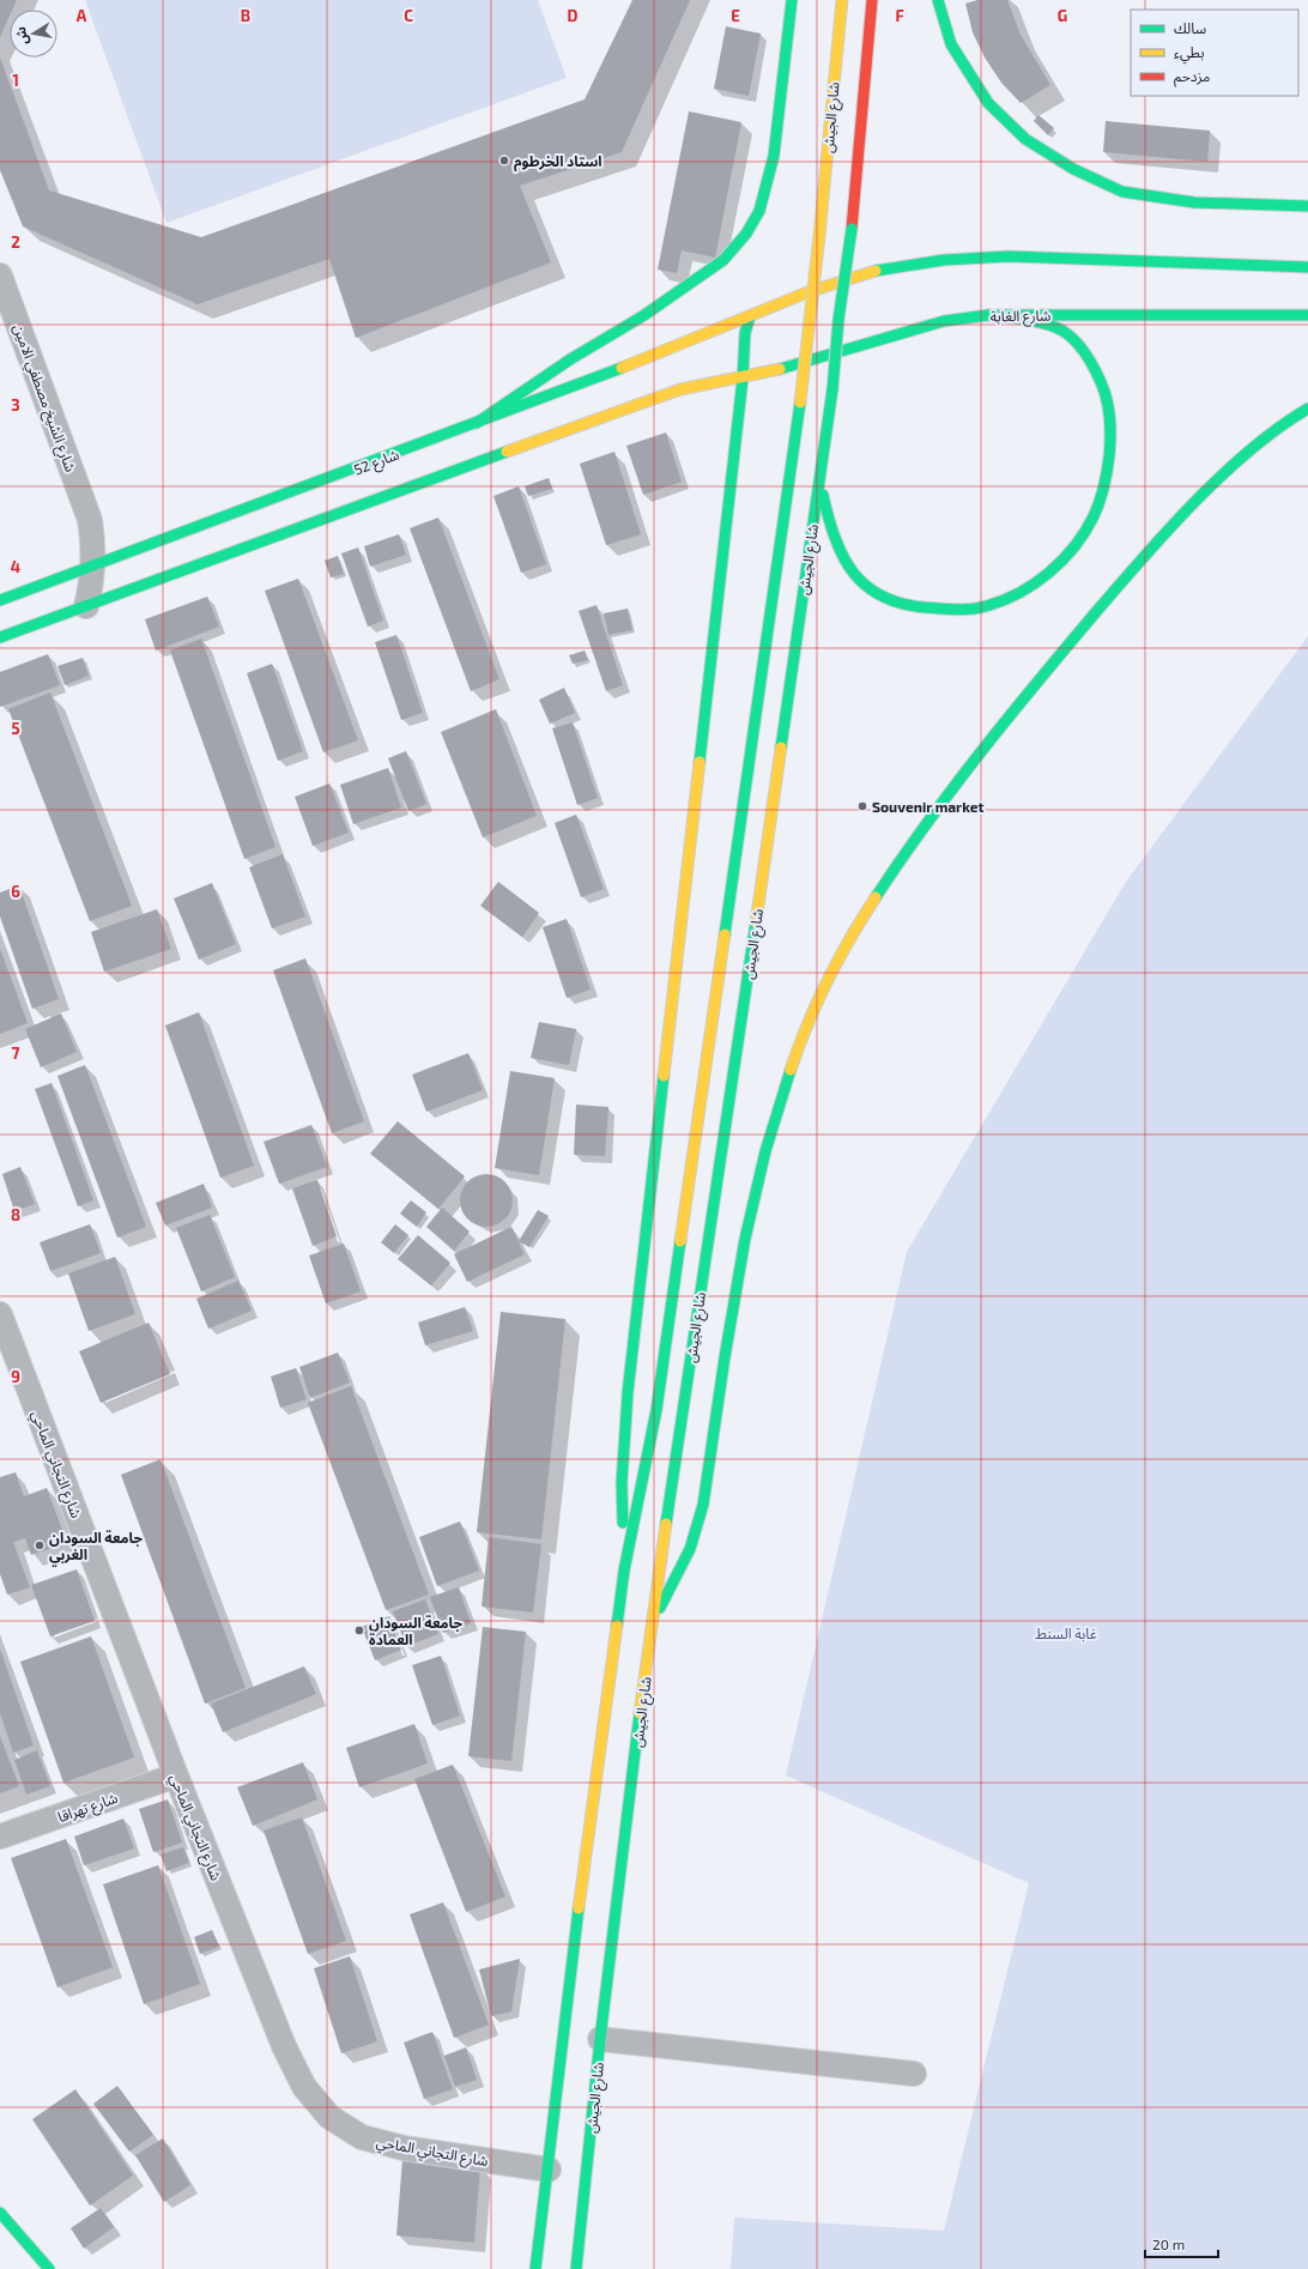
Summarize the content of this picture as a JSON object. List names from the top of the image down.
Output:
{
  "streets": {
    "main road": ["شارع الجيش", "شارع الغابة", "شارع 52"],
    "street": ["شارع الشيخ مصطفي الامين", "شارع التجاني الماحي", "شارع تهراقا"]
  },
  "crossings": [
    ["شارع الجيش", "شارع التجاني الماحي"],
    ["شارع الشيخ مصطفي الامين", "شارع 52"],
    ["شارع التجاني الماحي", "شارع تهراقا"]
  ],
  "parks": ["غابة السنط"],
  "places": [
    "استاد الخرطوم",
    "Souvenir market",
    "جامعة السودان الغربي",
    "جامعة السودان العمادة"
  ],
  "legend": ["سالك", "بطيء", "مزدحم"],
  "scale_bar": "20 m",
  "north": "left",
  "grid": {
    "columns": [
      "A",
      "B",
      "C",
      "D",
      "E",
      "F",
      "G"
    ],
    "rows": [
      "1",
      "2",
      "3",
      "4",
      "5",
      "6",
      "7",
      "8",
      "9"
    ]
  }
}
